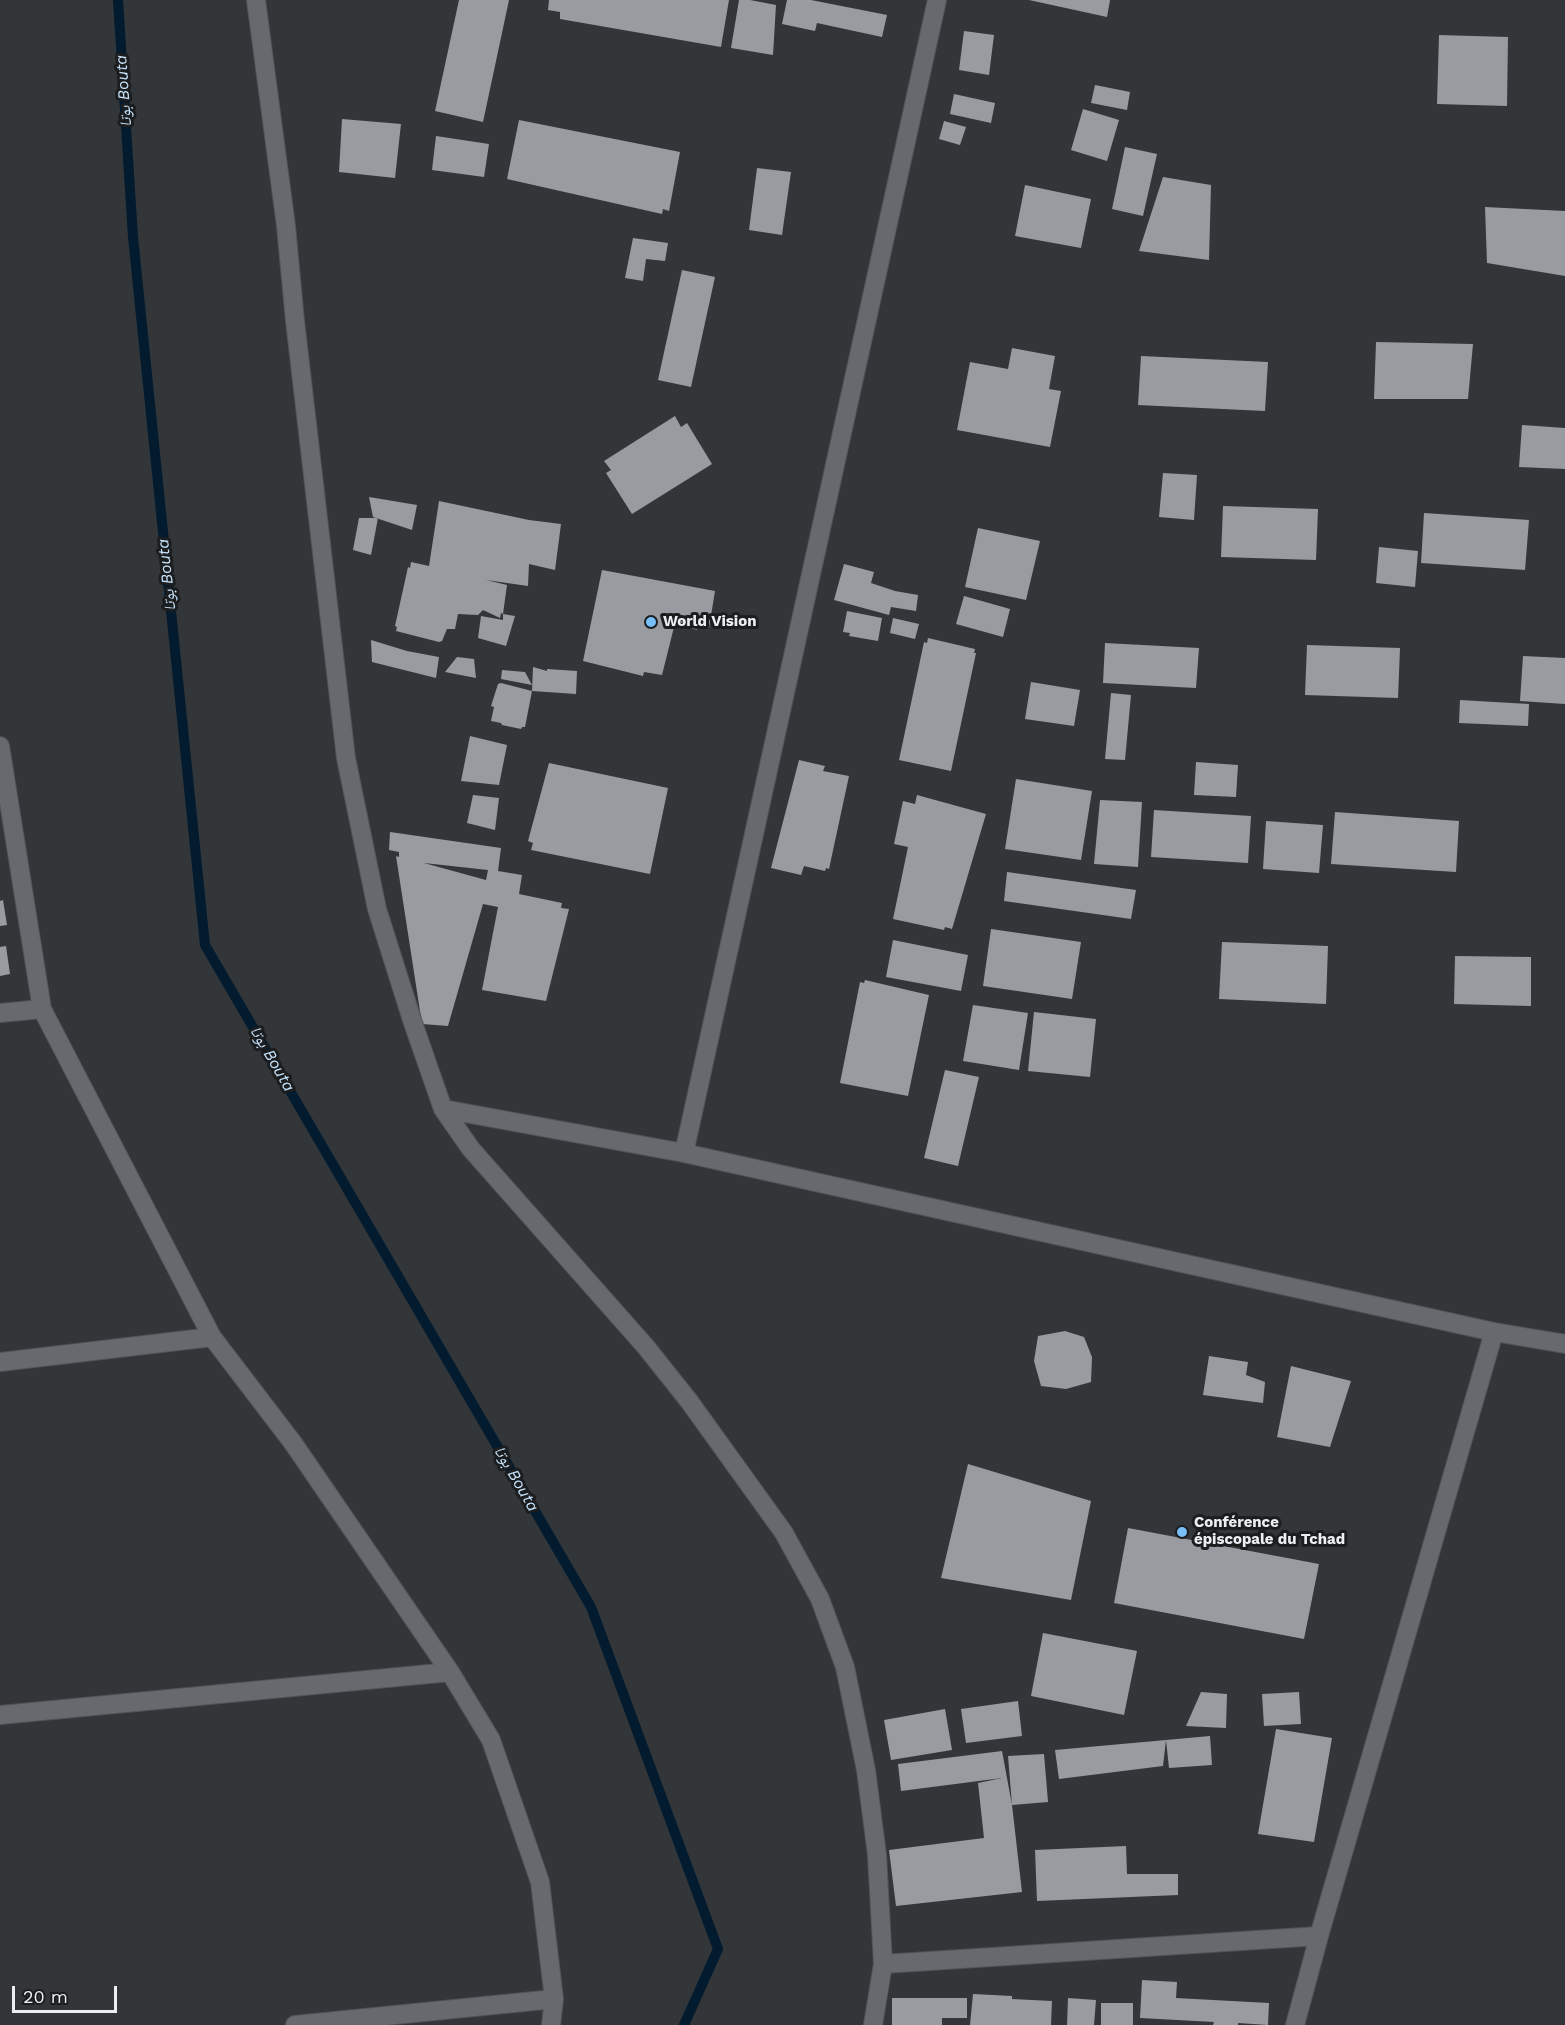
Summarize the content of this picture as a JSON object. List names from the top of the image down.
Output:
{
  "water": ["بوتا Bouta"],
  "places": ["World Vision", "Conférence épiscopale du Tchad"],
  "scale_bar": "20 m"
}
